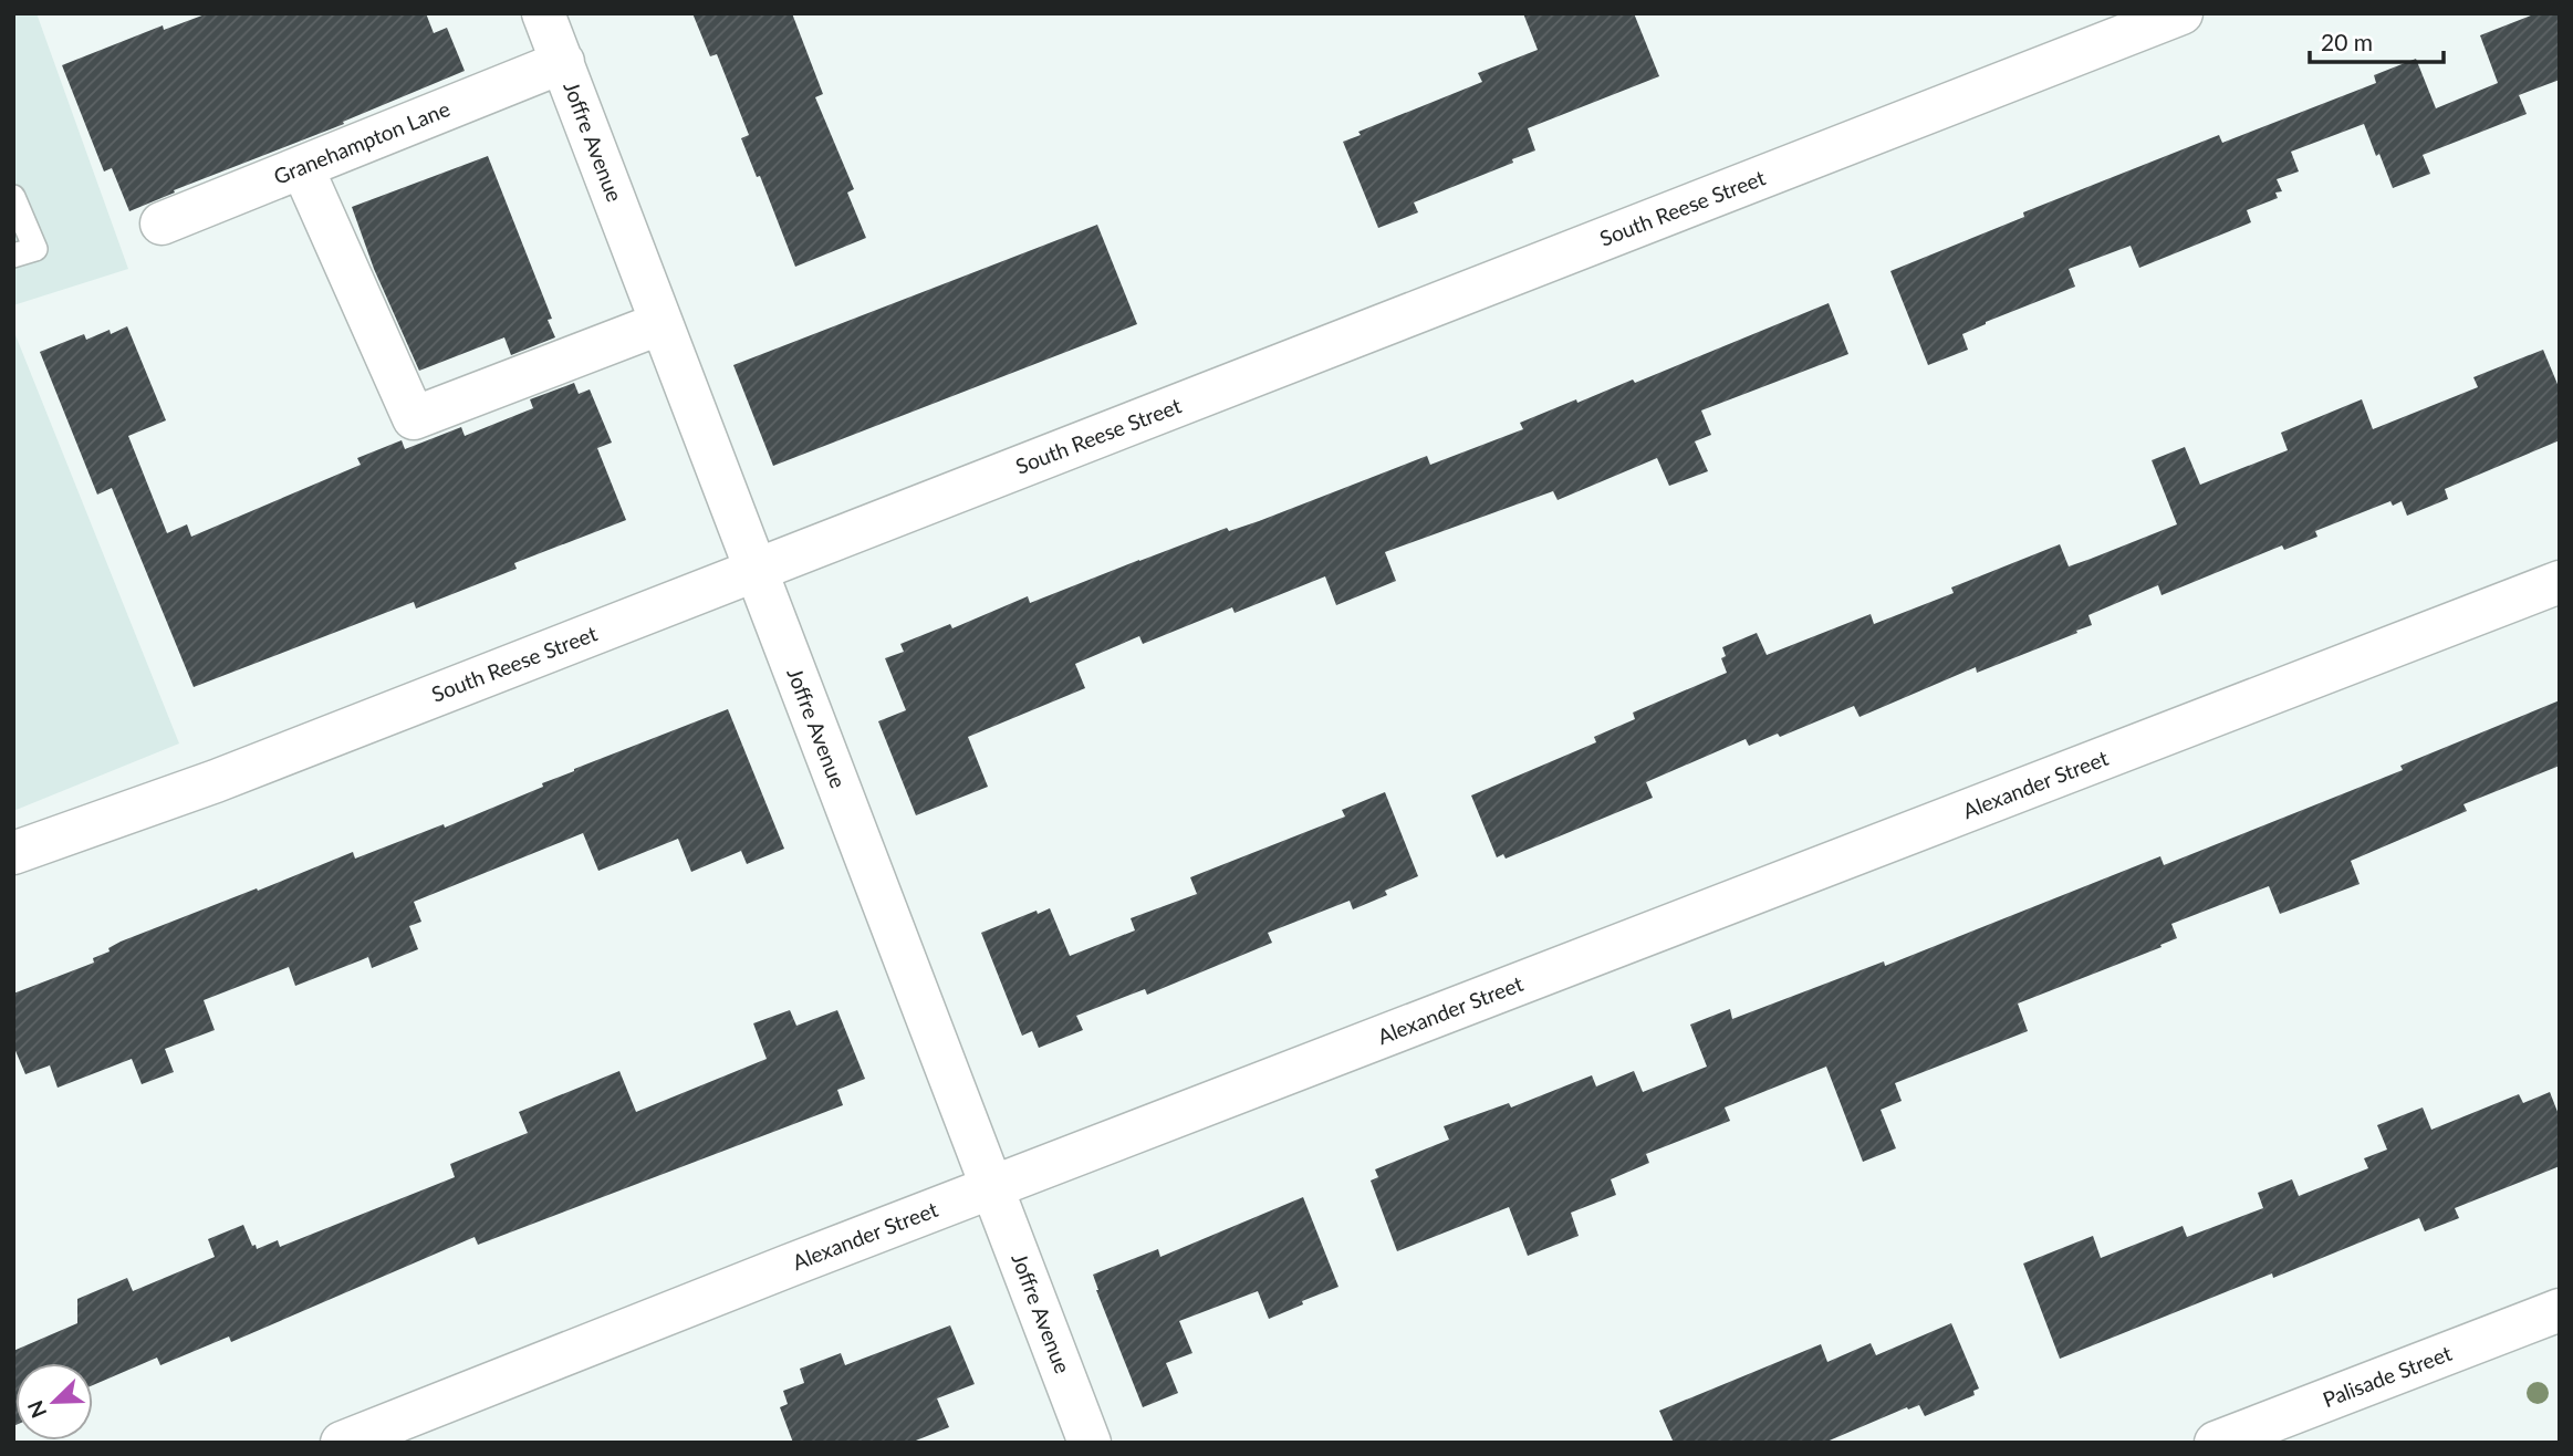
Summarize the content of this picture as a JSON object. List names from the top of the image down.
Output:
{
  "streets": {
    "street": [
      "Joffre Avenue",
      "Granehampton Lane",
      "South Reese Street",
      "Alexander Street",
      "Palisade Street"
    ]
  },
  "crossings": [
    ["Joffre Avenue", "Granehampton Lane"],
    ["Joffre Avenue", "South Reese Street"],
    ["Joffre Avenue", "Alexander Street"]
  ],
  "scale_bar": "20 m",
  "north": "bottom left"
}
